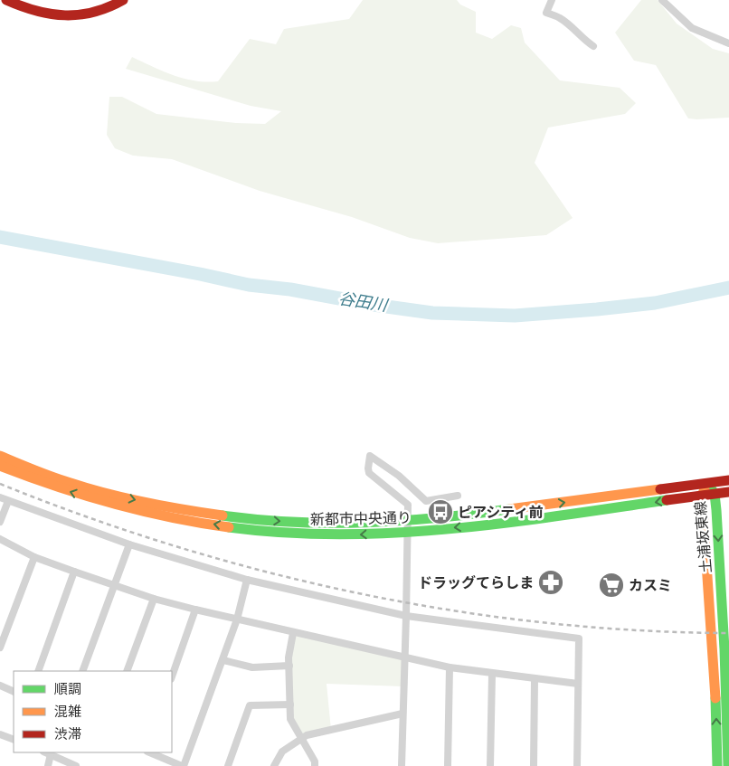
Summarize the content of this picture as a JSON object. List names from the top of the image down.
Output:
{
  "streets": {
    "main road": ["新都市中央通り", "土浦坂東線"]
  },
  "crossings": [
    ["新都市中央通り", "土浦坂東線"]
  ],
  "water": ["谷田川"],
  "places": {
    "bus stop": ["ピアシティ前"],
    "pharmacy": ["ドラッグてらしま"],
    "supermarket": ["カスミ"]
  },
  "legend": ["順調", "混雑", "渋滞"]
}
